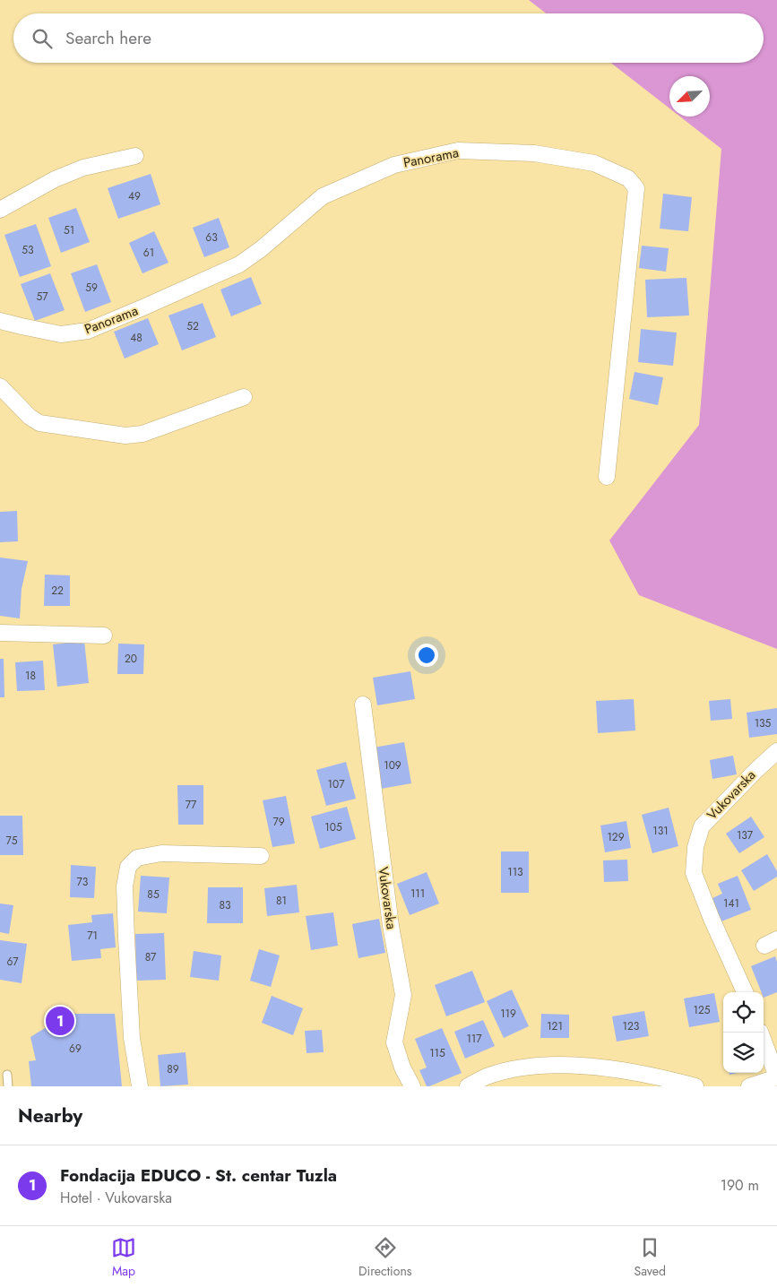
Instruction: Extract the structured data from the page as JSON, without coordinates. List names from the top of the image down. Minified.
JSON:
{"streets":{"street":["Panorama","Vukovarska"]},"house_numbers":["49","51","63","53","61","59","57","52","48","22","20","18","135","109","107","77","79","105","131","137","129","75","113","73","111","85","81","141","83","71","87","67","125","119","121","123","117","69","115","89"],"north":"bottom left","page":{"search":"Search here","pins":"1","heading":"Nearby","list":[{"mark":"1","name":"Fondacija EDUCO - St. centar Tuzla","note":"Hotel · Vukovarska","value":"190 m"}],"nav":["Map","Directions","Saved"]}}
